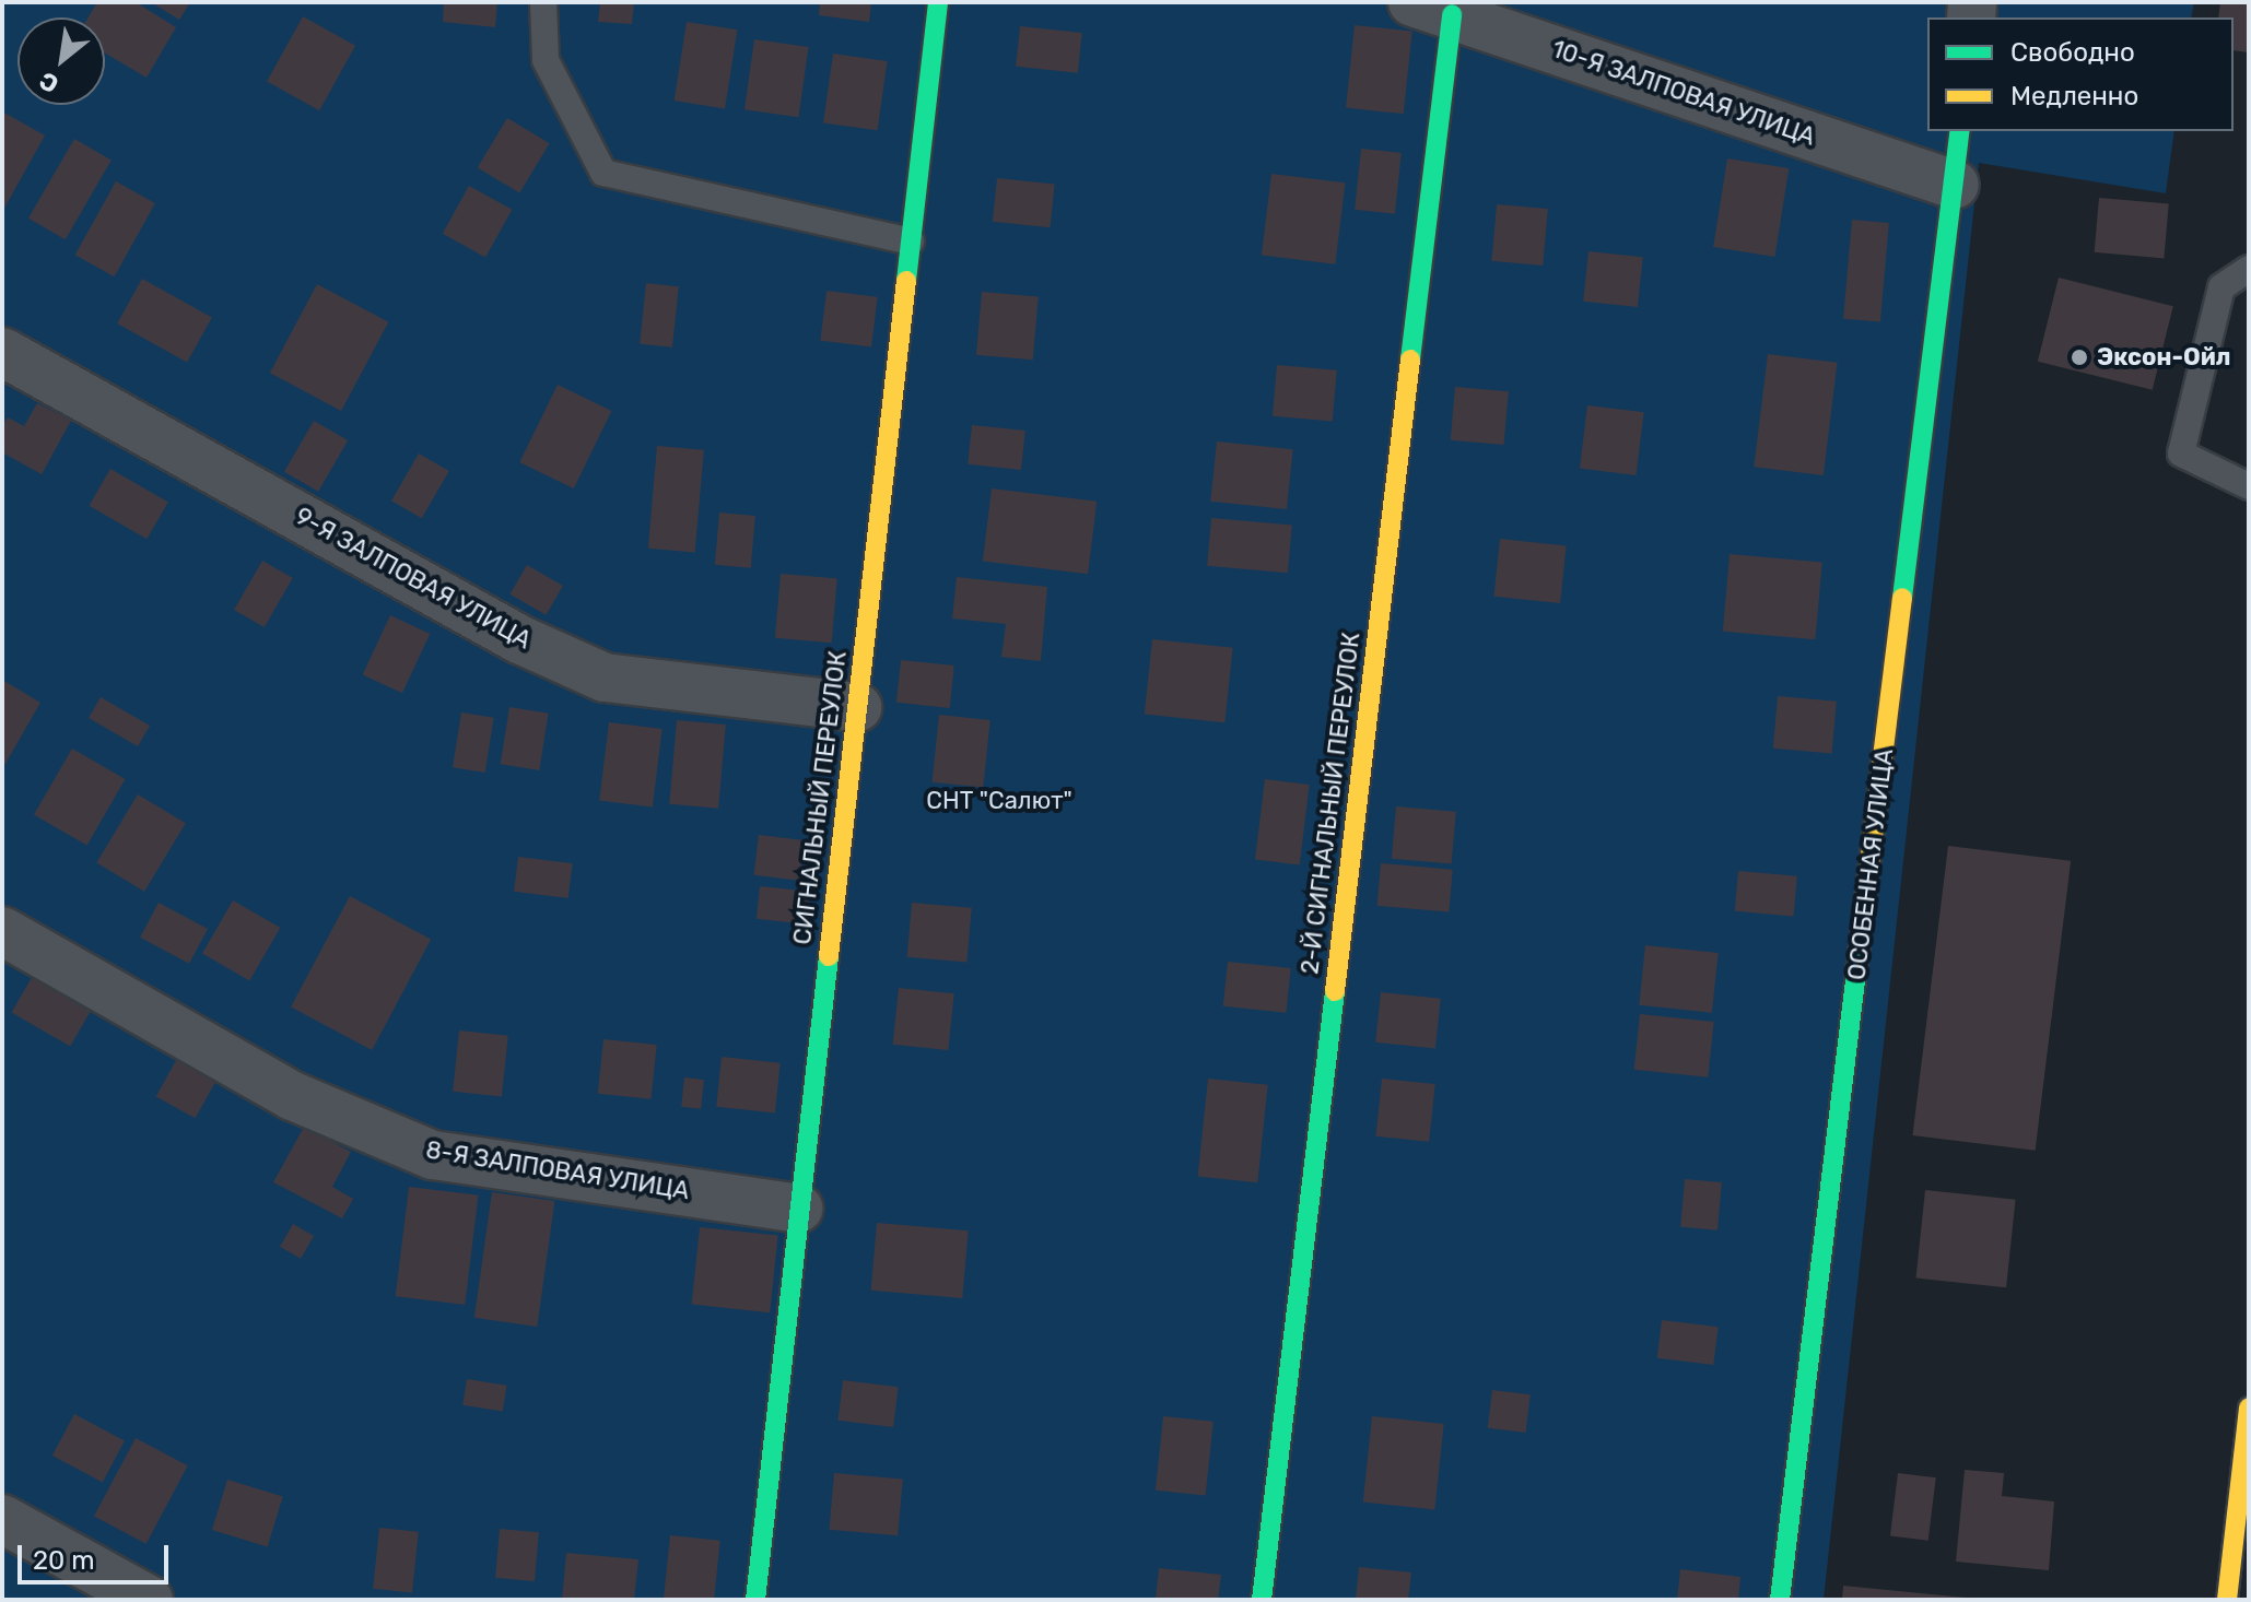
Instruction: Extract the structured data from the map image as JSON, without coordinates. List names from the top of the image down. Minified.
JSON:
{"streets":{"street":["10-Я ЗАЛПОВАЯ УЛИЦА","9-Я ЗАЛПОВАЯ УЛИЦА","СИГНАЛЬНЫЙ ПЕРЕУЛОК","2-Й СИГНАЛЬНЫЙ ПЕРЕУЛОК","ОСОБЕННАЯ УЛИЦА","8-Я ЗАЛПОВАЯ УЛИЦА"]},"crossings":[["10-Я ЗАЛПОВАЯ УЛИЦА","2-Й СИГНАЛЬНЫЙ ПЕРЕУЛОК"],["10-Я ЗАЛПОВАЯ УЛИЦА","ОСОБЕННАЯ УЛИЦА"],["9-Я ЗАЛПОВАЯ УЛИЦА","СИГНАЛЬНЫЙ ПЕРЕУЛОК"],["СИГНАЛЬНЫЙ ПЕРЕУЛОК","8-Я ЗАЛПОВАЯ УЛИЦА"]],"parks":["СНТ \"Салют\""],"places":["Эксон-Ойл"],"legend":["Свободно","Медленно"],"scale_bar":"20 m","north":"bottom left"}
